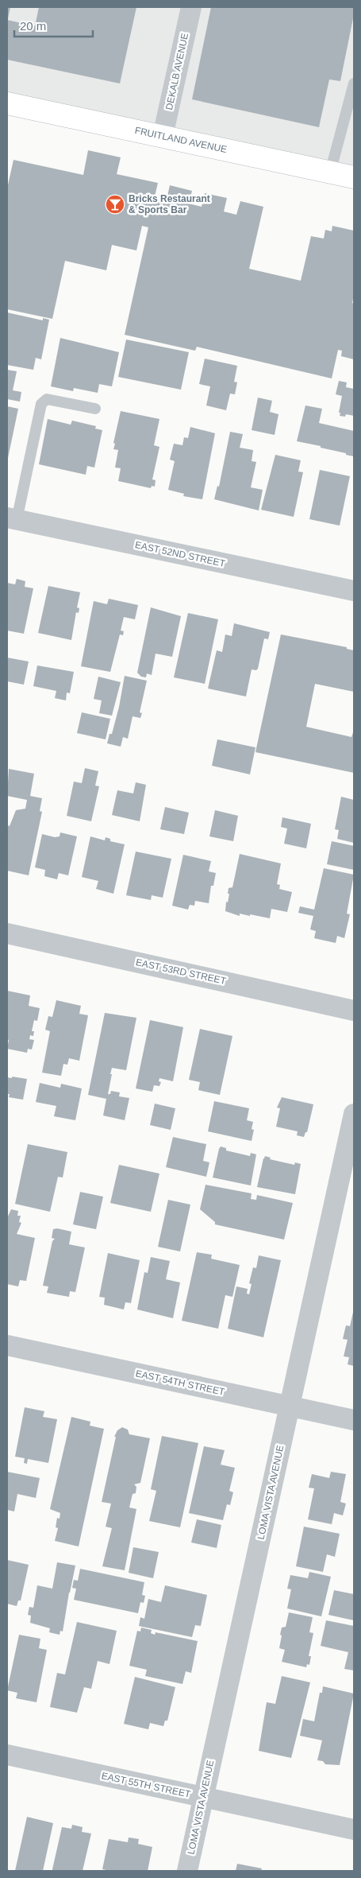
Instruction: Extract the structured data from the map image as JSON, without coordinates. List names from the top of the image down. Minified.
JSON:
{"streets":{"street":["DEKALB AVENUE","FRUITLAND AVENUE","EAST 52ND STREET","EAST 53RD STREET","EAST 54TH STREET","LOMA VISTA AVENUE","EAST 55TH STREET"]},"crossings":[["DEKALB AVENUE","FRUITLAND AVENUE"],["EAST 54TH STREET","LOMA VISTA AVENUE"],["LOMA VISTA AVENUE","EAST 55TH STREET"]],"places":{"bar":["Bricks Restaurant & Sports Bar"]},"scale_bar":"20 m"}
